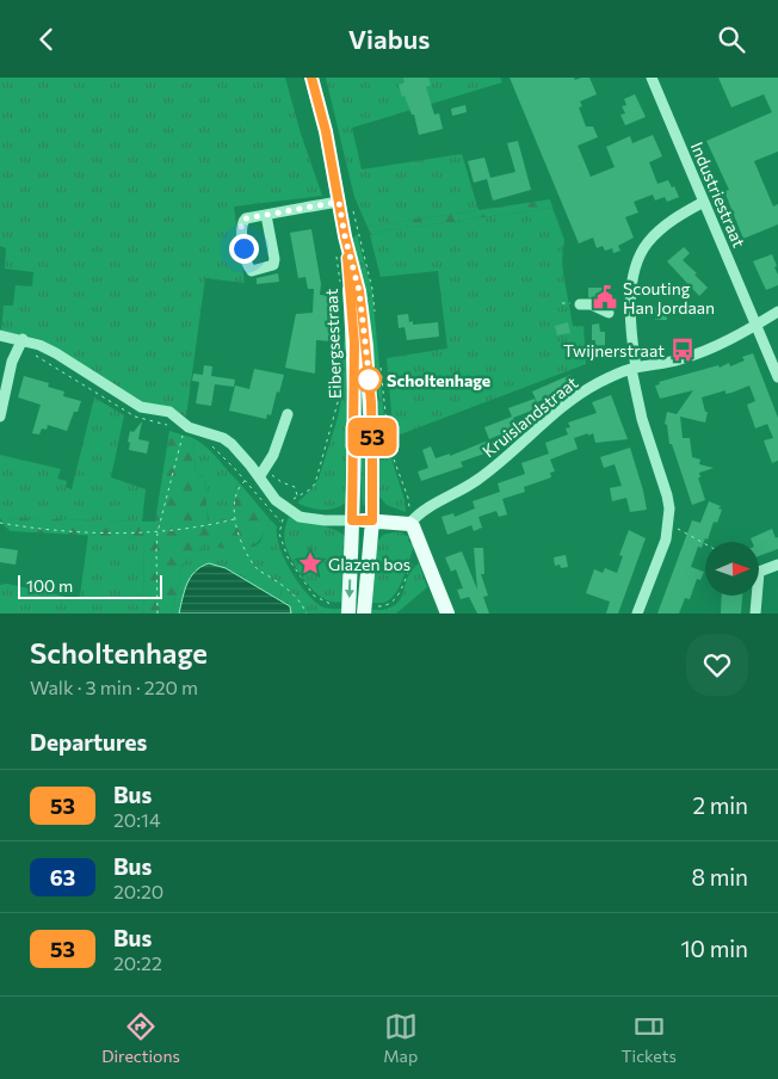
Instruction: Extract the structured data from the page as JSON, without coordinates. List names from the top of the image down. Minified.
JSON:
{"streets":{"main road":["Eibergsestraat"],"street":["Industriestraat","Kruislandstraat"]},"crossings":[["Industriestraat","Kruislandstraat"]],"places":{"public building":["Scouting Han Jordaan"],"bus stop":["Twijnerstraat"],"other":["Scholtenhage"],"place":["Glazen bos"]},"lines":["bus line 53"],"scale_bar":"100 m","north":"right","page":{"header":"Viabus","on_map":"53","scale":"100 m","heading":[["Scholtenhage","Walk · 3 min · 220 m"],"Departures"],"list":[{"mark":"53","name":"Bus","note":"20:14","value":"2 min"},{"mark":"63","name":"Bus","note":"20:20","value":"8 min"},{"mark":"53","name":"Bus","note":"20:22","value":"10 min"}],"tabs":["Directions","Map","Tickets"]}}
